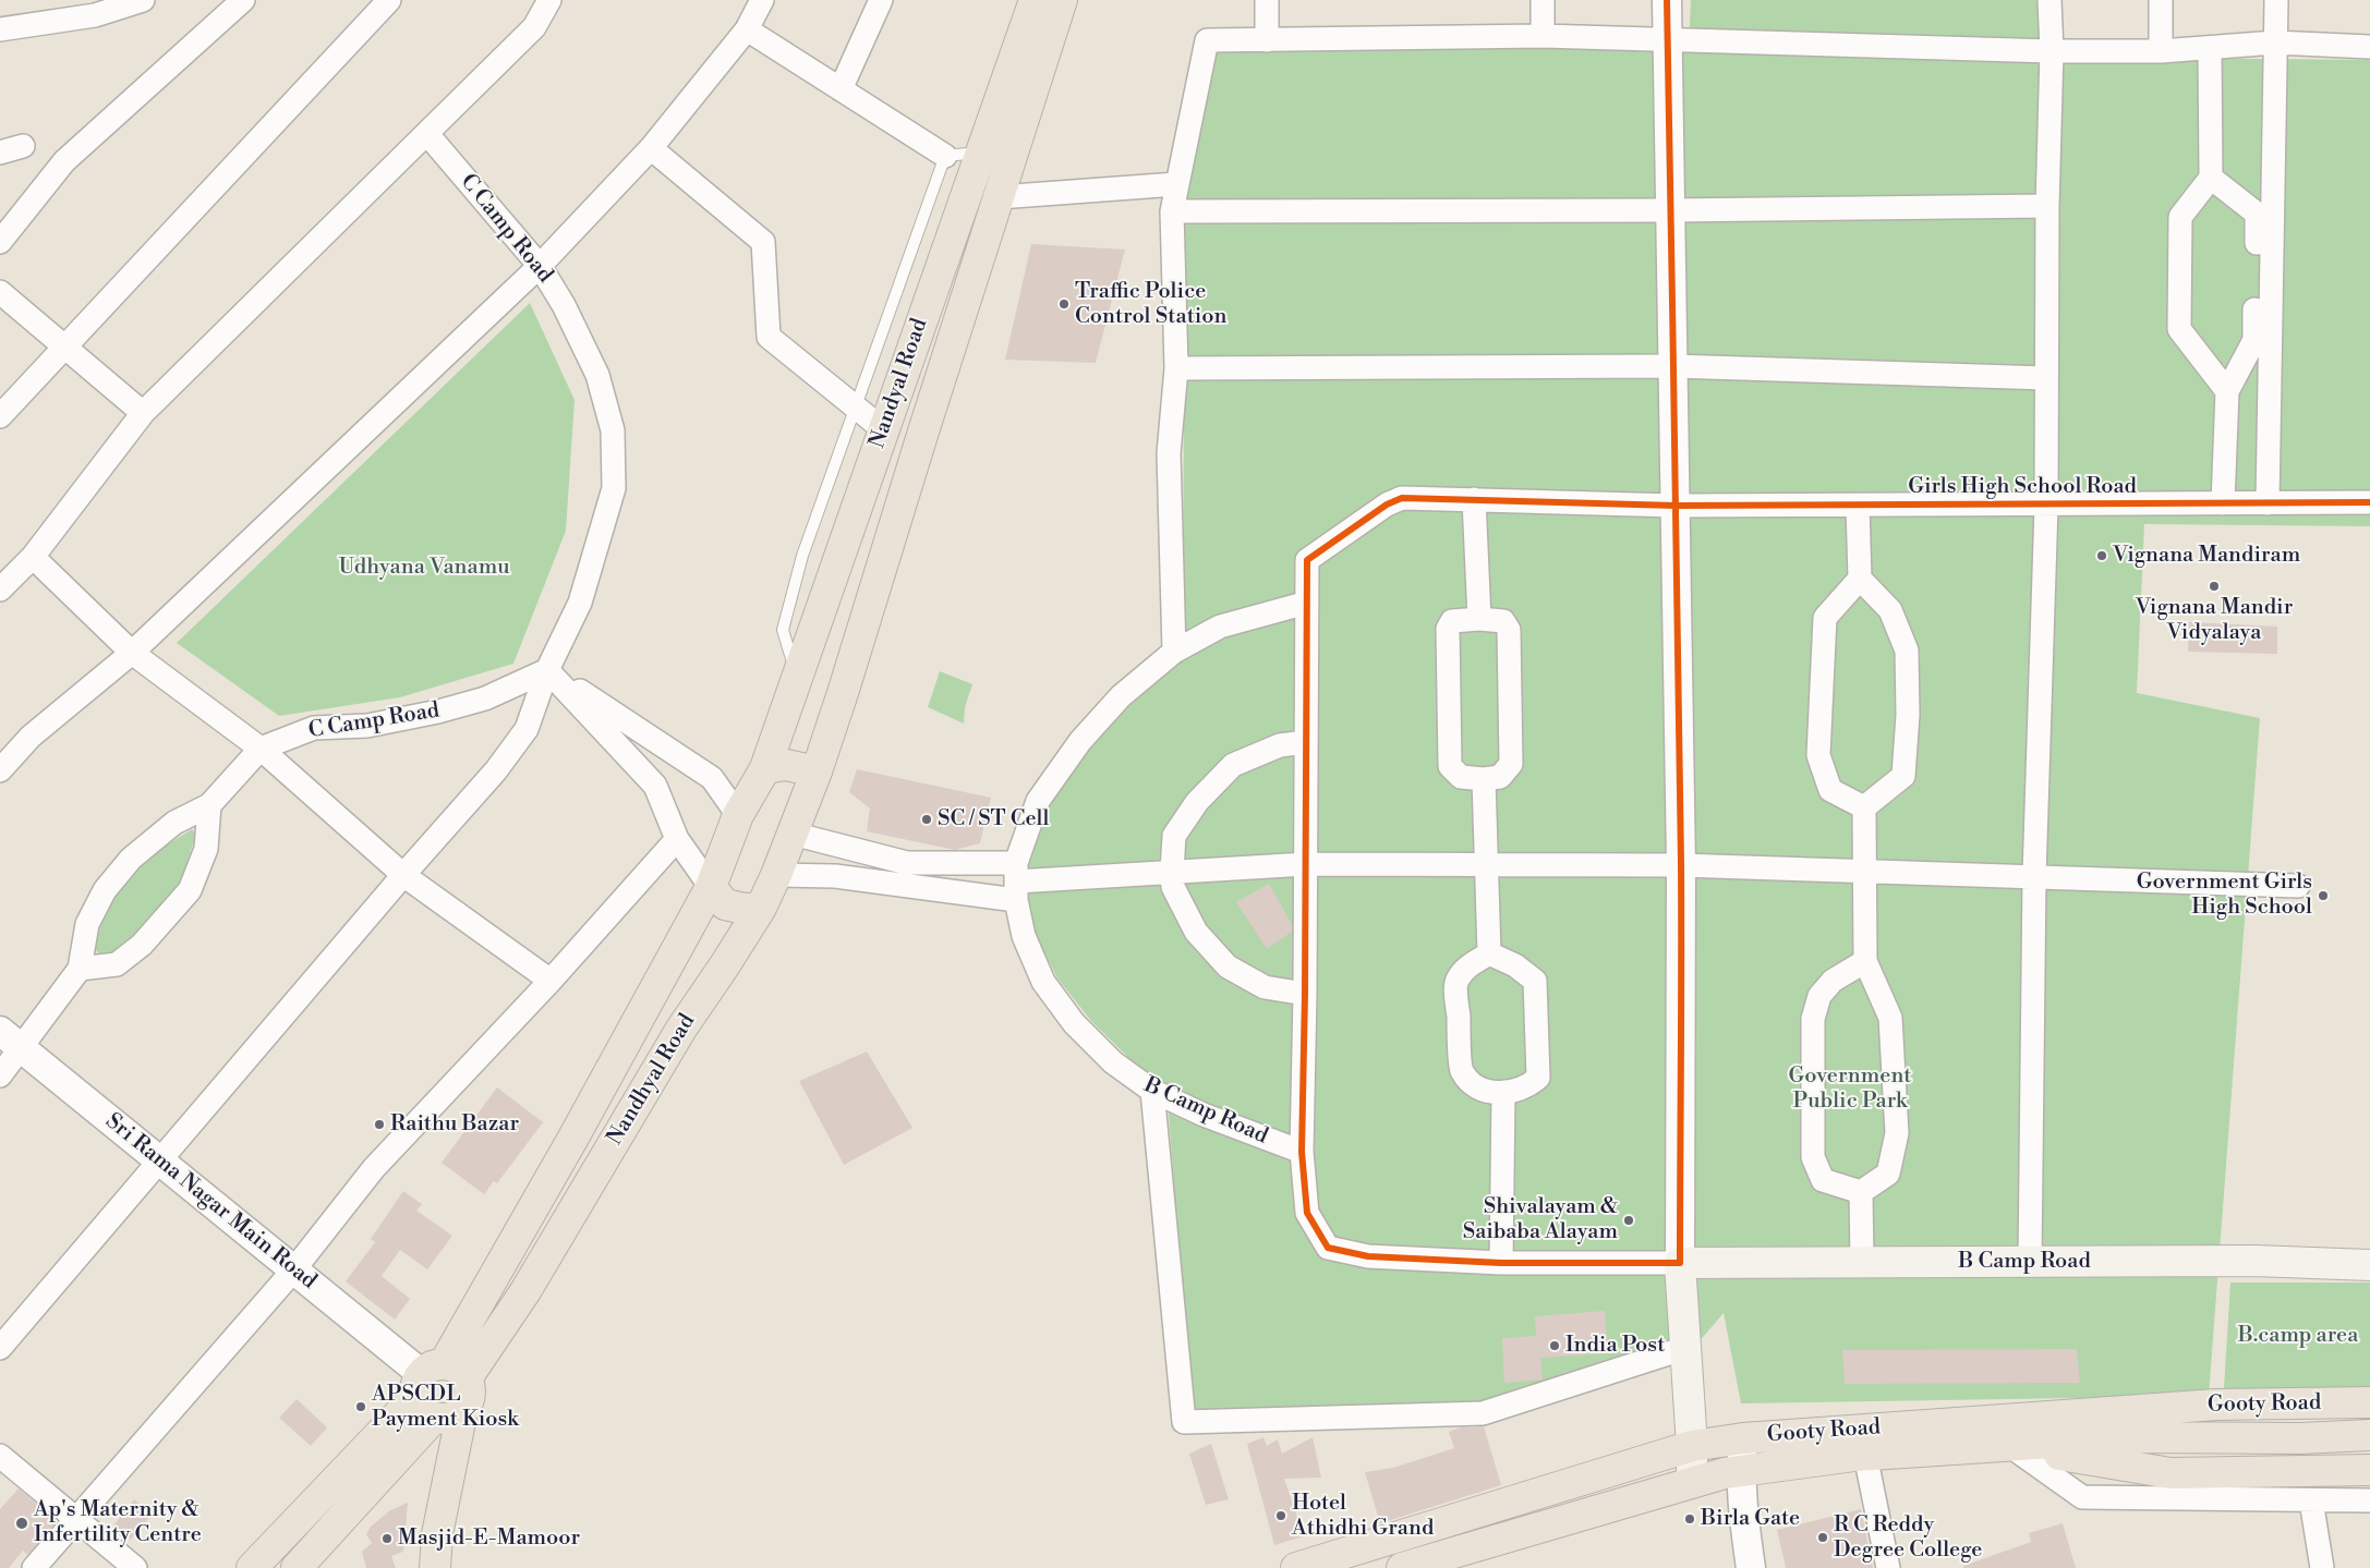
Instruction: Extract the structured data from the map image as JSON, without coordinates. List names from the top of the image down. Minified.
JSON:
{"streets":{"main road":["Nandyal Road","Nandhyal Road","B Camp Road","Gooty Road"],"street":["C Camp Road","Girls High School Road","Sri Rama Nagar Main Road"]},"crossings":[["Nandyal Road","Nandhyal Road"],["Nandyal Road","Sri Rama Nagar Main Road"],["Nandhyal Road","Sri Rama Nagar Main Road"]],"parks":["Udhyana Vanamu","Government Public Park","B.camp area"],"places":["Traffic Police Control Station","Vignana Mandiram","Vignana Mandir Vidyalaya","SC / ST Cell","Government Girls High School","Raithu Bazar","Shivalayam & Saibaba Alayam","India Post","APSCDL Payment Kiosk","Hotel Athidhi Grand","Birla Gate","Ap's Maternity & Infertility Centre","R C Reddy Degree College","Masjid-E-Mamoor"]}
